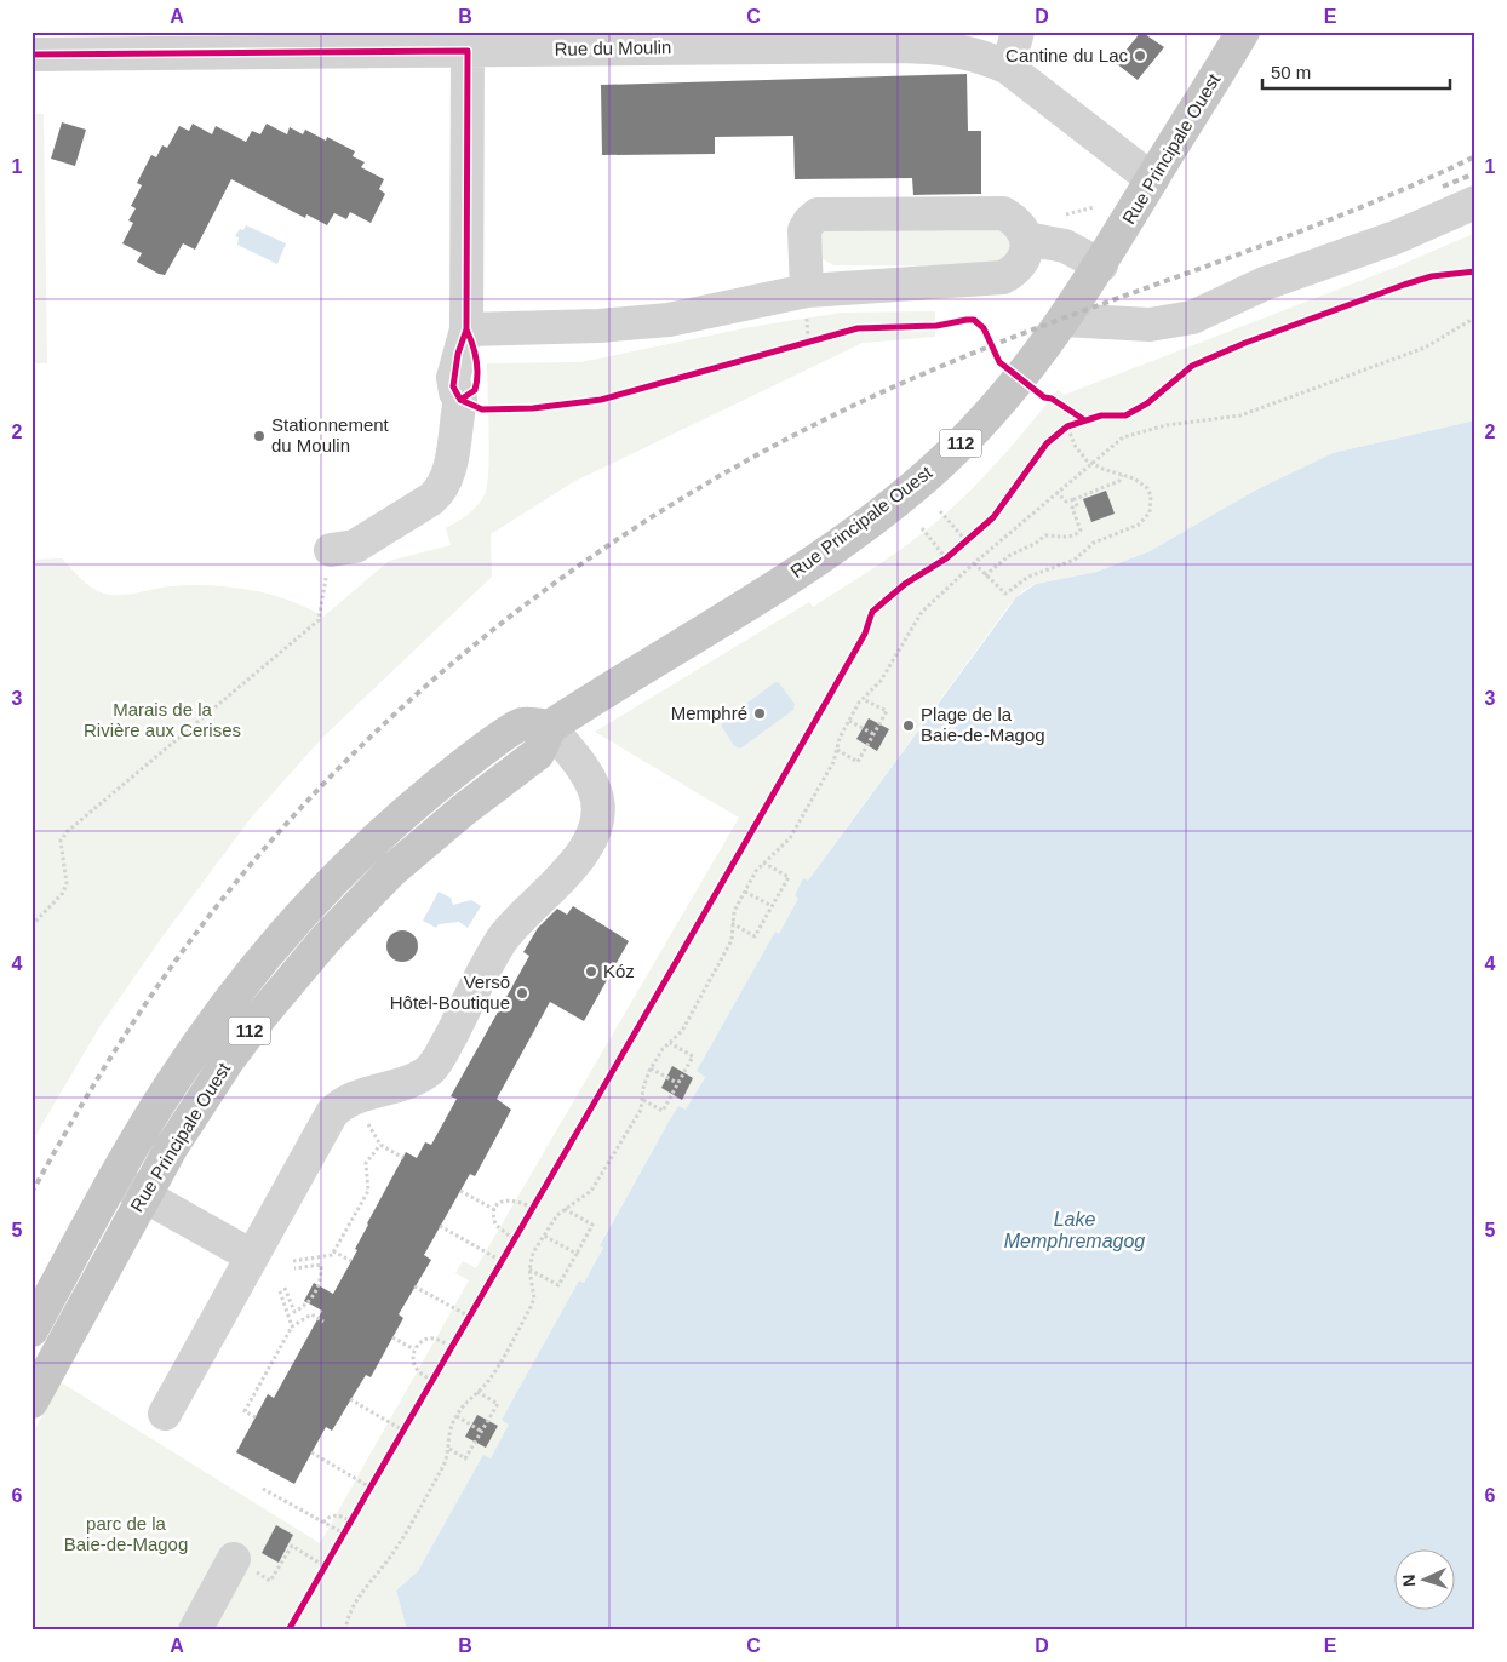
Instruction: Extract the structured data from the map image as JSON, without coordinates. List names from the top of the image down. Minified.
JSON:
{"streets":{"main road":["Rue Principale Ouest","112"],"street":["Rue du Moulin"]},"crossings":[["Rue du Moulin","Rue Principale Ouest"]],"water":["Lake Memphremagog"],"parks":["Marais de la Rivière aux Cerises","parc de la Baie-de-Magog"],"places":["Cantine du Lac","Stationnement du Moulin","Memphré","Plage de la Baie-de-Magog","Kóz","Versō Hôtel-Boutique"],"scale_bar":"50 m","north":"left","grid":{"columns":["A","B","C","D","E"],"rows":["1","2","3","4","5","6"]}}
